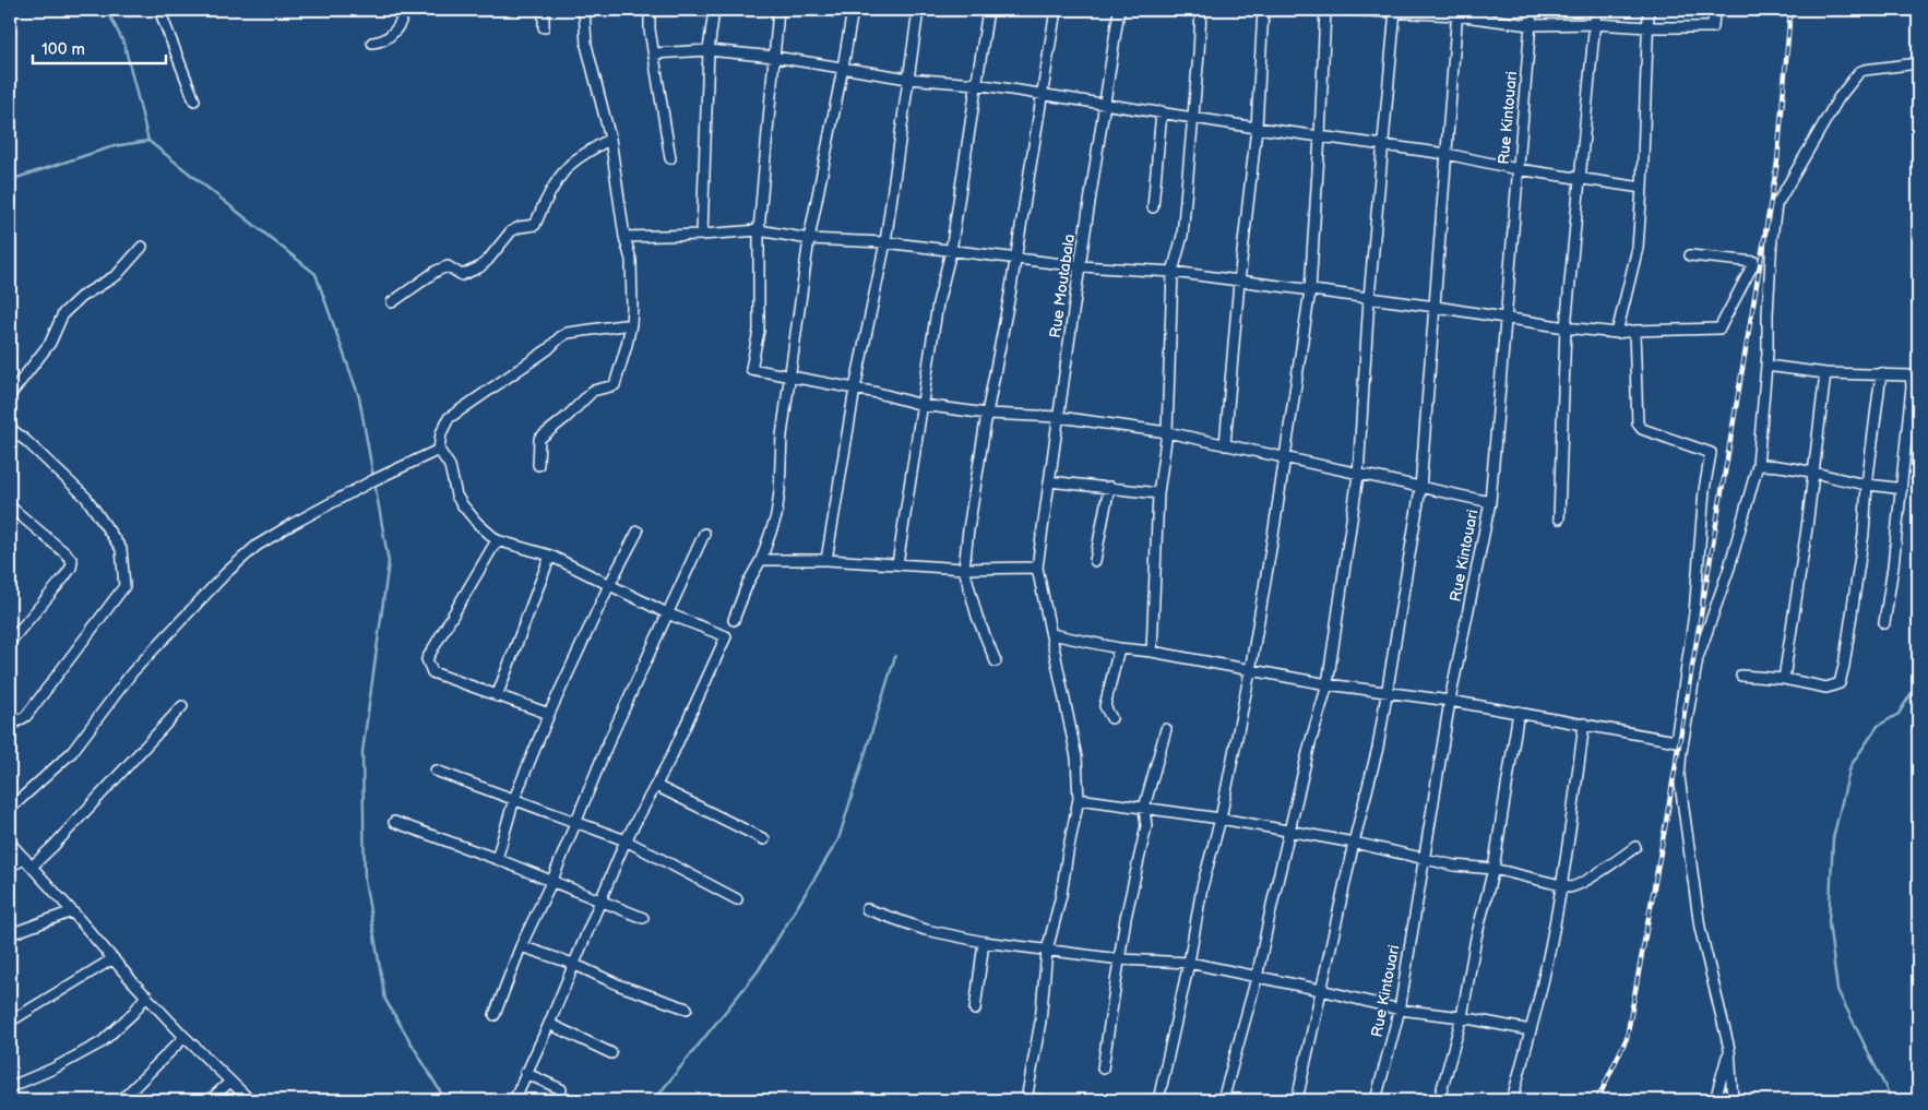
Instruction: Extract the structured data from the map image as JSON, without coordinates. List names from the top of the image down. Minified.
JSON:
{"streets":{"street":["Rue Kintouari","Rue Moutabala"]},"scale_bar":"100 m"}
